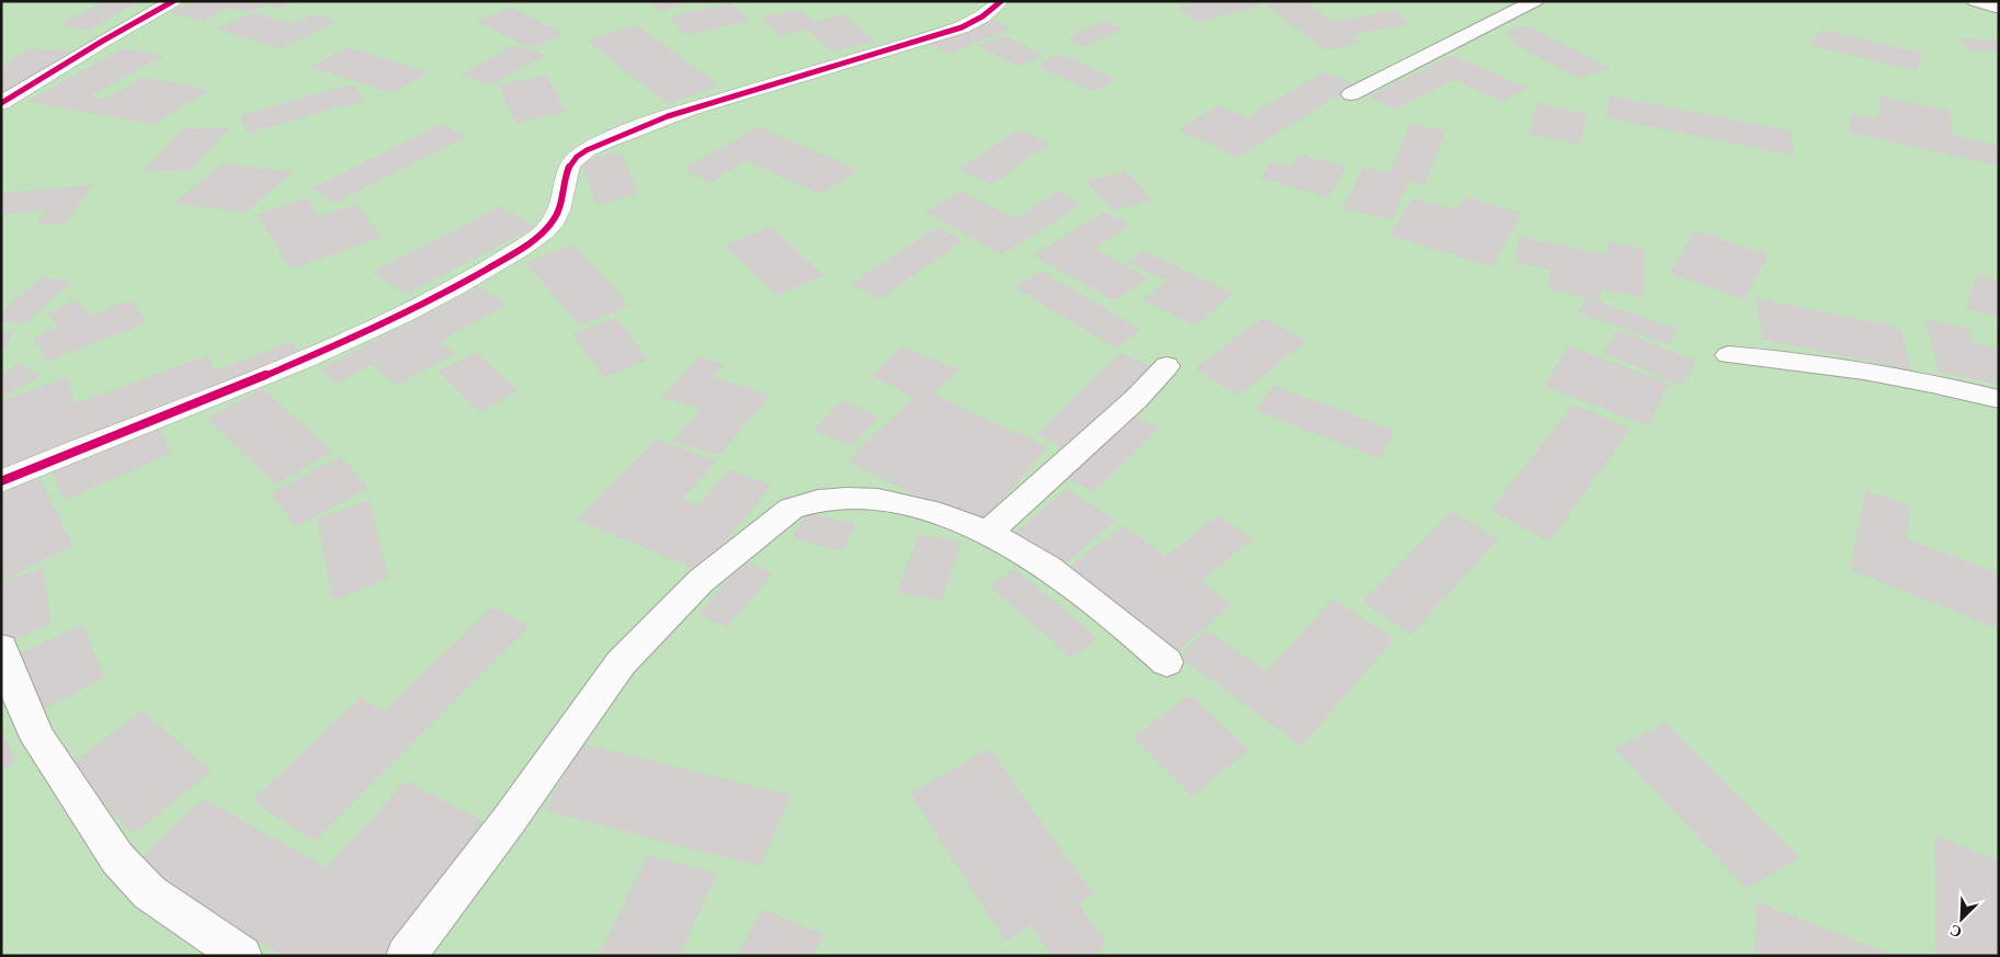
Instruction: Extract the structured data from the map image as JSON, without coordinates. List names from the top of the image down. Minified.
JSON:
{"north":"bottom left"}
